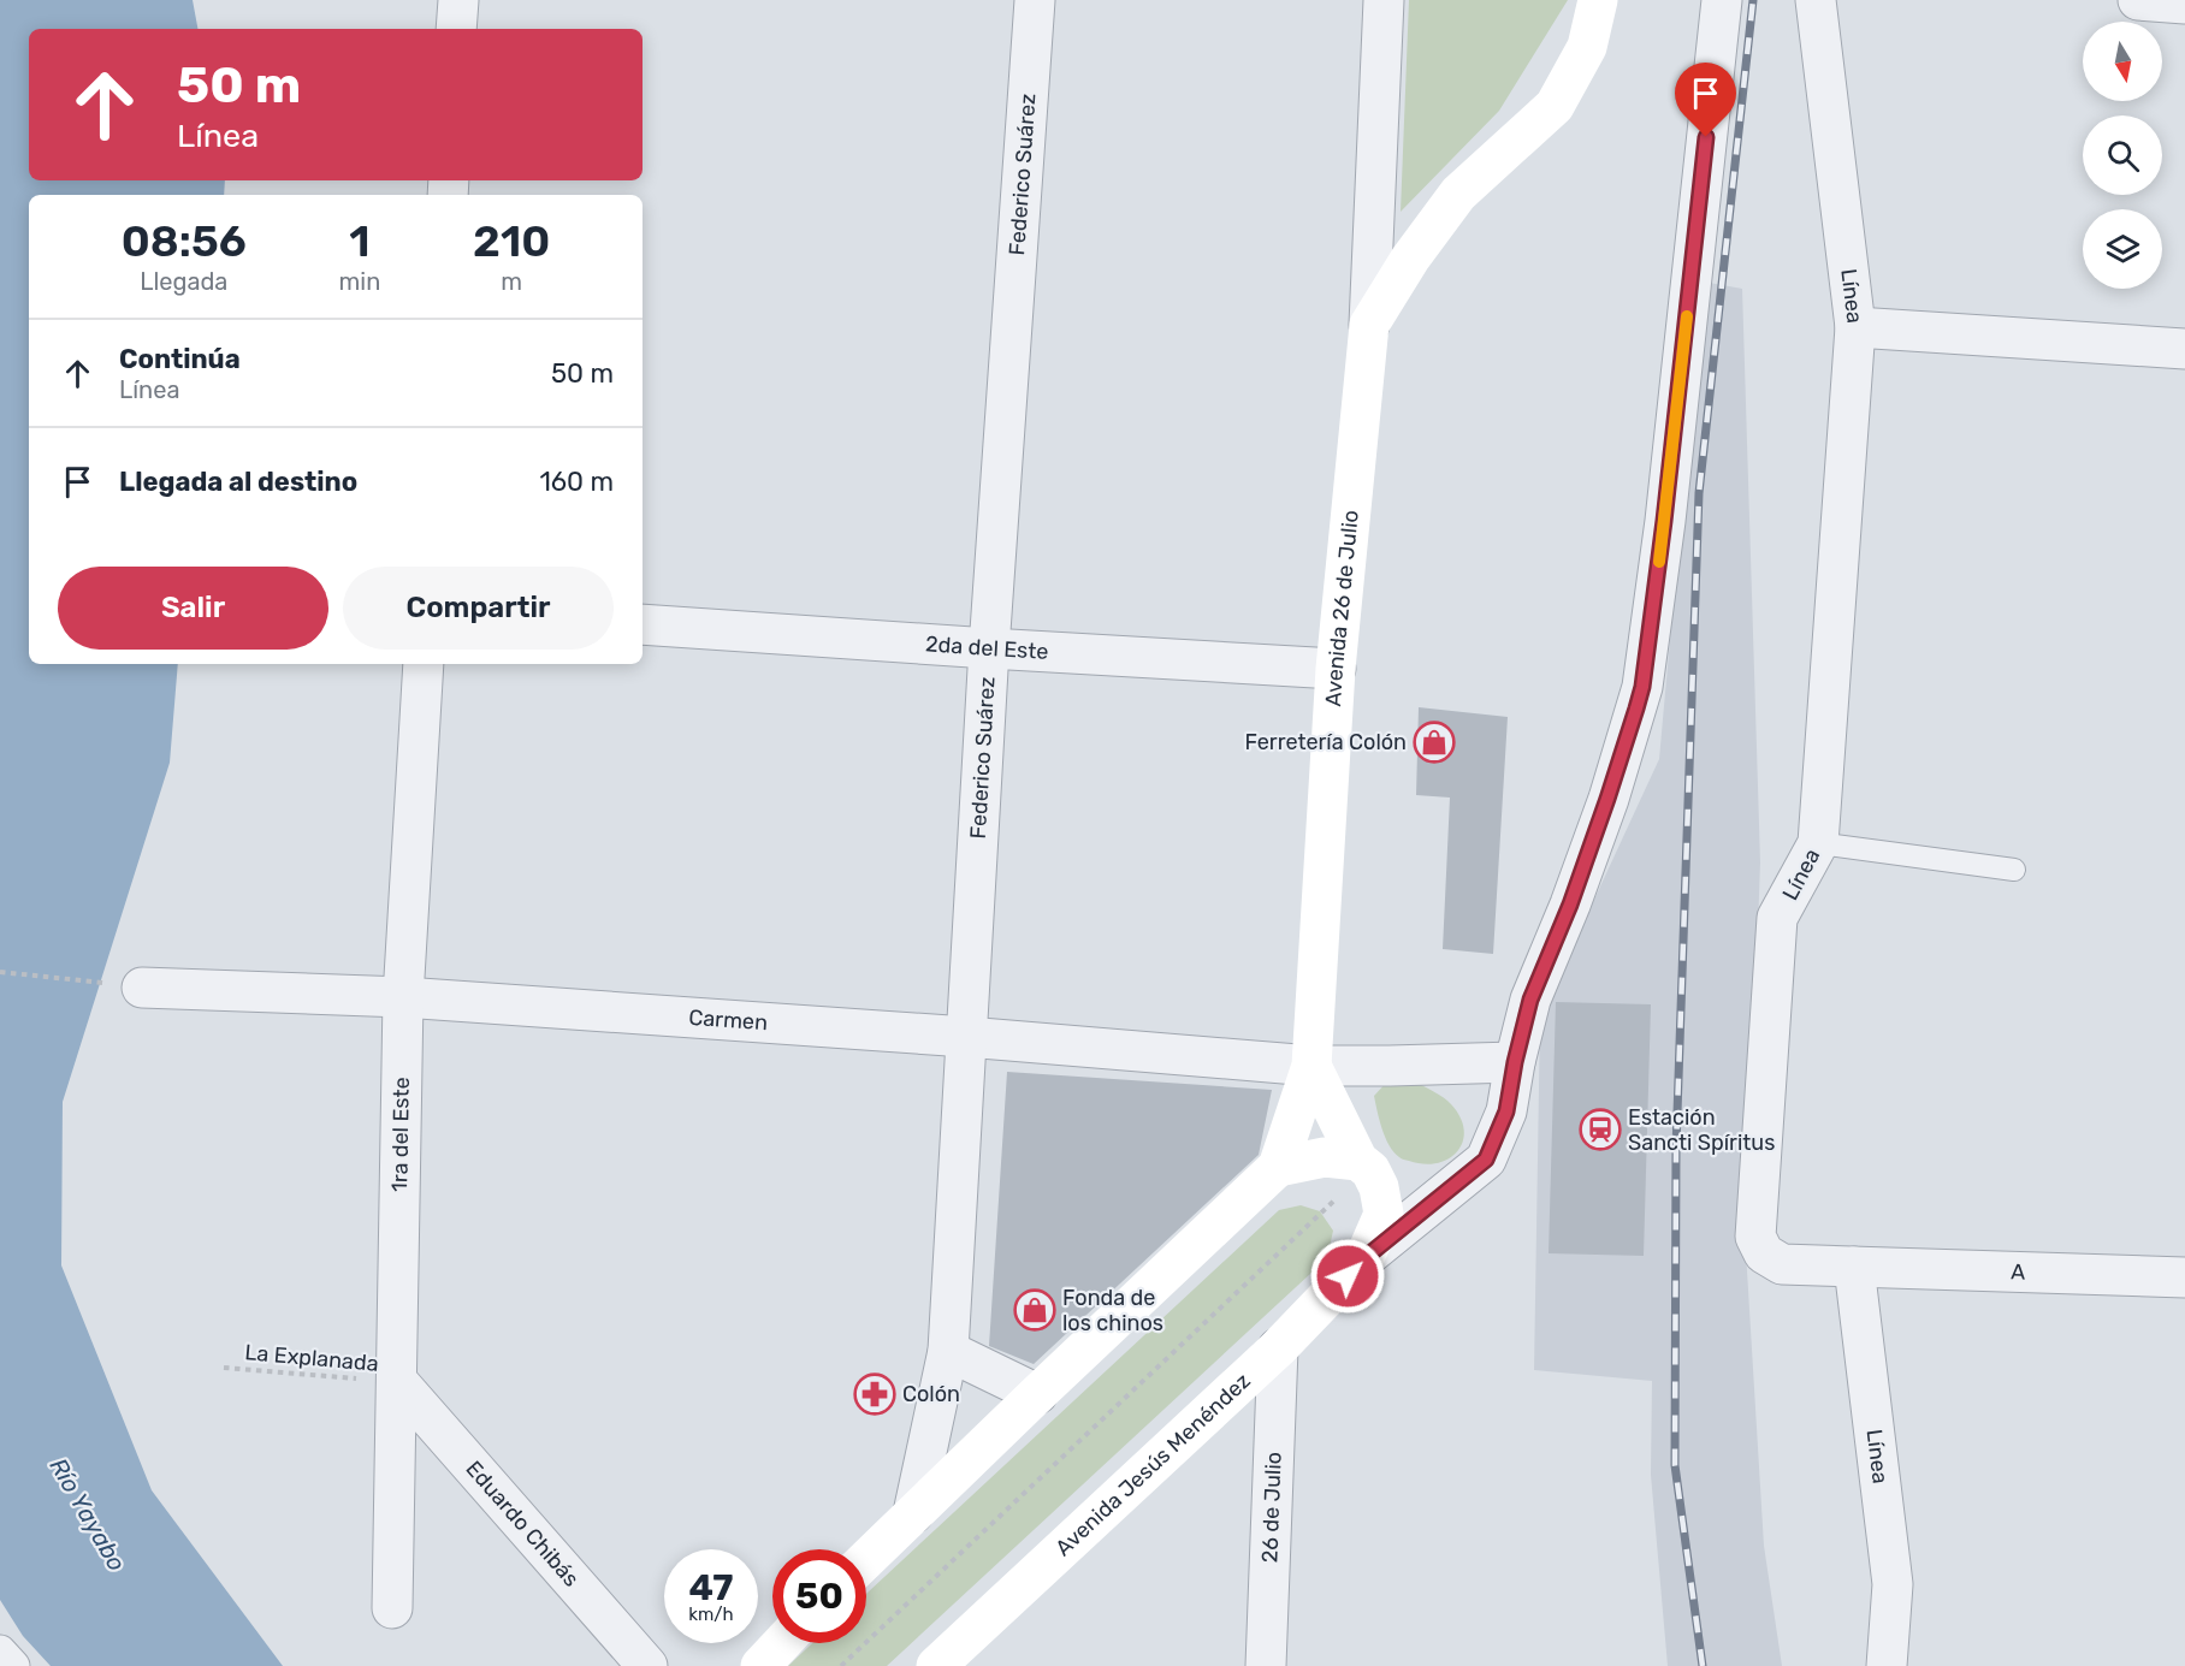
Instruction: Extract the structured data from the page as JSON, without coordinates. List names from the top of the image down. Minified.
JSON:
{"streets":{"main road":["Avenida 26 de Julio","Avenida Jesús Menéndez"],"street":["Federico Suárez","Línea","2da del Este","Carmen","1ra del Este","A","26 de Julio","Eduardo Chibás"],"path":["La Explanada"]},"crossings":[["Federico Suárez","2da del Este"],["Federico Suárez","Carmen"],["Línea","A"],["Avenida 26 de Julio","2da del Este"],["Avenida 26 de Julio","Carmen"],["Avenida 26 de Julio","Avenida Jesús Menéndez"],["Carmen","1ra del Este"],["1ra del Este","La Explanada"],["1ra del Este","Eduardo Chibás"],["La Explanada","Eduardo Chibás"],["Avenida Jesús Menéndez","26 de Julio"]],"water":["Río Yayabo"],"places":{"shop":["Ferretería Colón","Fonda de los chinos"],"station":["Estación Sancti Spíritus"],"pharmacy":["Colón"]},"north":"bottom","page":{"turn":["50 m","Línea"],"eta":["08:56","Llegada","1","min","210","m"],"list":[{"name":"Continúa","note":"Línea","value":"50 m"},{"name":"Llegada al destino","value":"160 m"}],"buttons":["Salir","Compartir"],"speed":"47 km/h","limit":"50"}}
